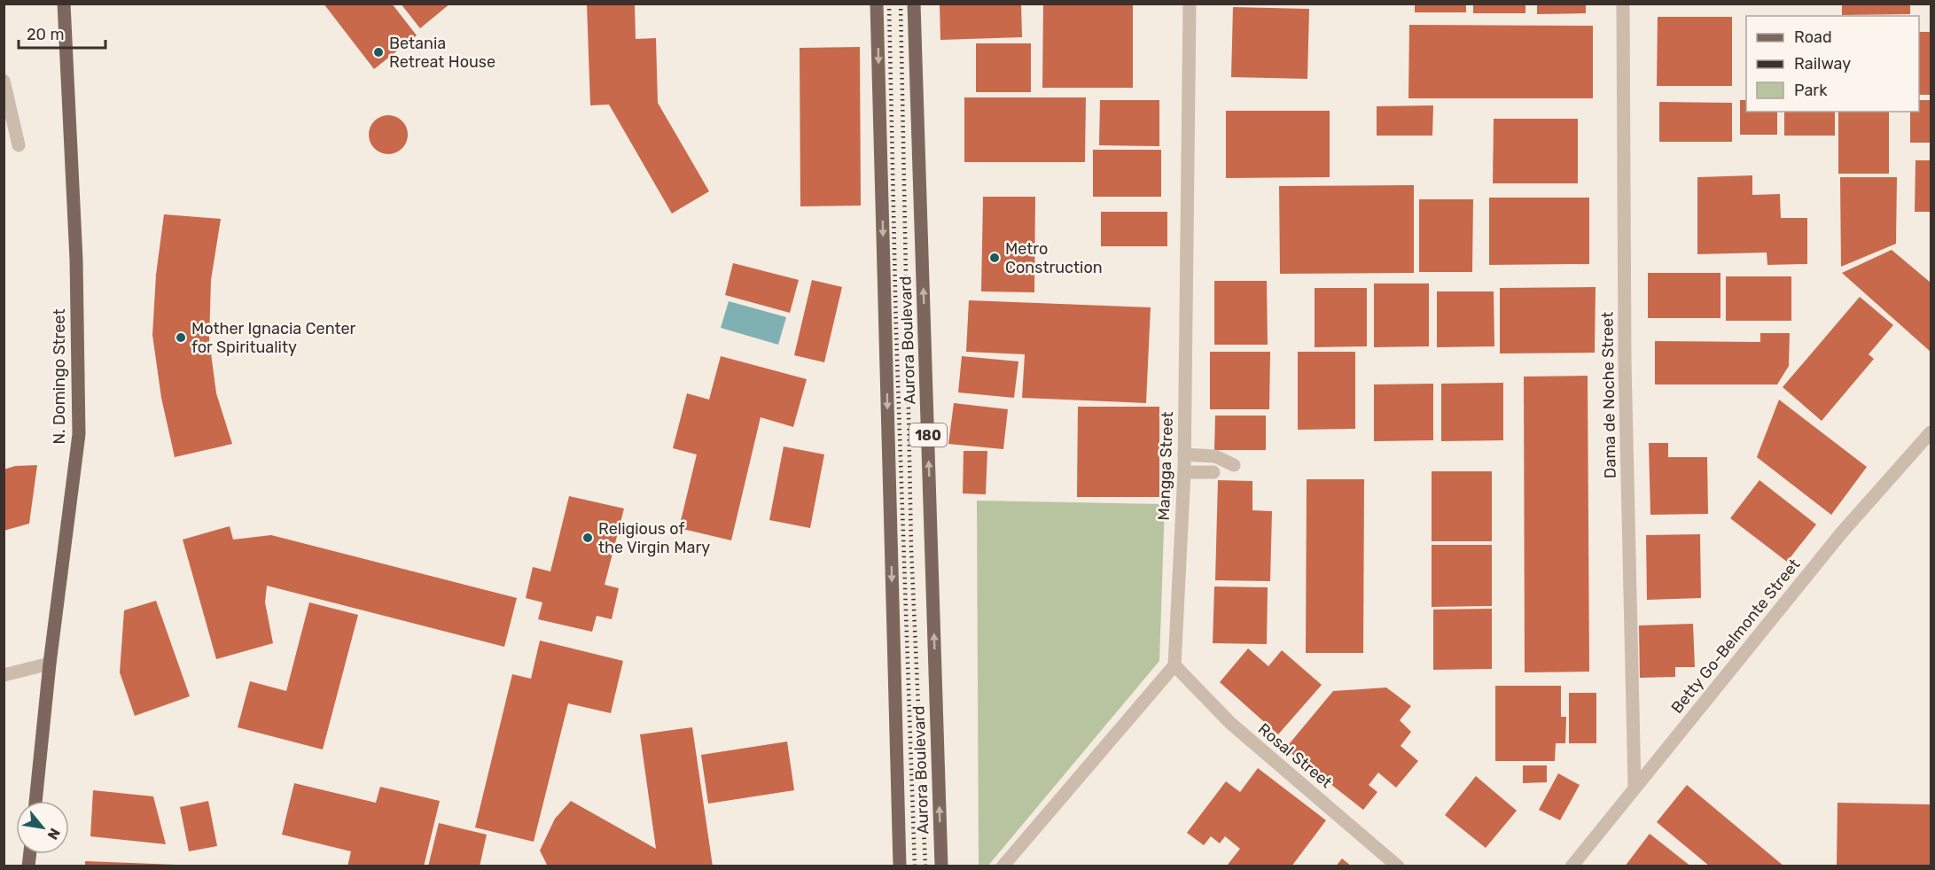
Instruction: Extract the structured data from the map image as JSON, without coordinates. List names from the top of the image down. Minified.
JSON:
{"streets":{"main road":["Aurora Boulevard","N. Domingo Street","180"],"street":["Dama de Noche Street","Mangga Street","Betty Go-Belmonte Street","Rosal Street"]},"crossings":[["Dama de Noche Street","Betty Go-Belmonte Street"],["Mangga Street","Rosal Street"]],"places":["Betania Retreat House","Metro Construction","Mother Ignacia Center for Spirituality","Religious of the Virgin Mary"],"legend":["Road","Railway","Park"],"scale_bar":"20 m","north":"bottom right"}
